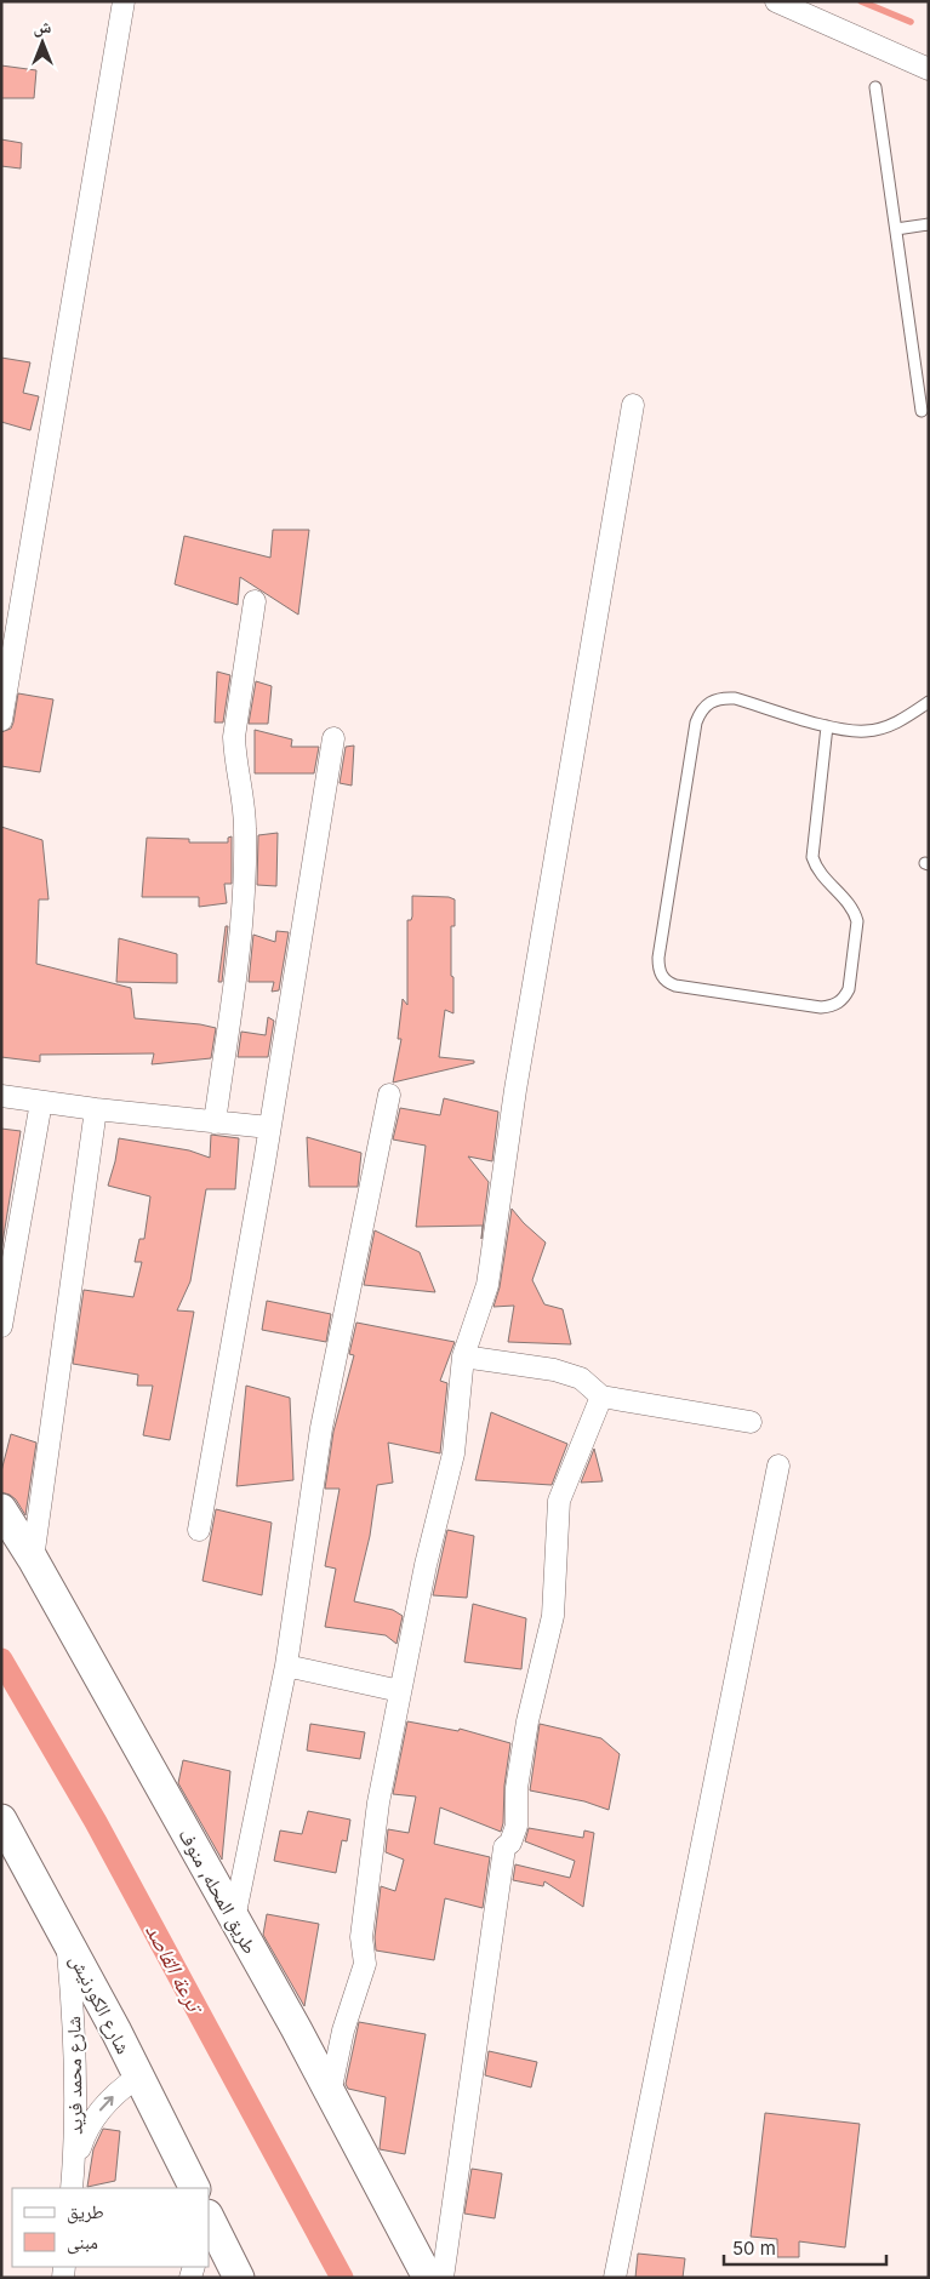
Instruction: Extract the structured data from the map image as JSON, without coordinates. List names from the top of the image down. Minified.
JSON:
{"streets":{"main road":["طريق المحله, منوف","شارع الكورنيش"],"street":["شارع محمد فريد"]},"crossings":[["شارع الكورنيش","شارع محمد فريد"]],"water":["ترعة القاصد"],"legend":["طريق","مبنى"],"scale_bar":"50 m","north":"top"}
